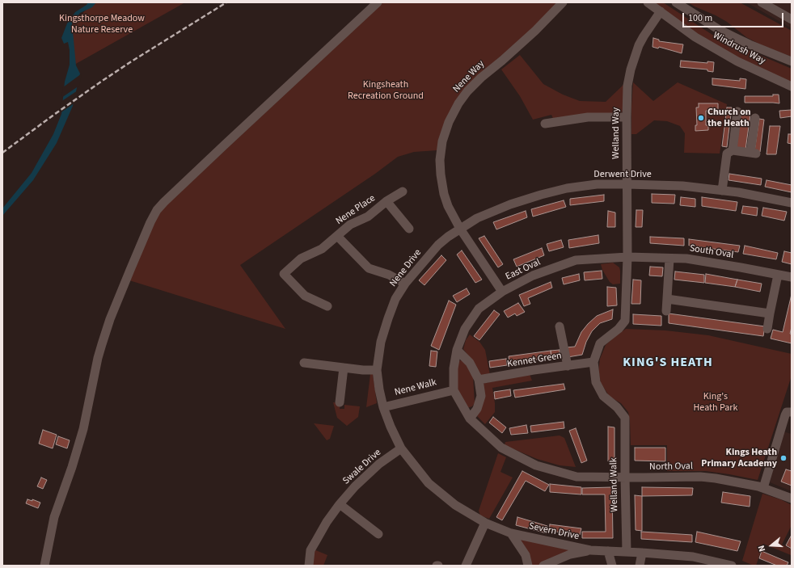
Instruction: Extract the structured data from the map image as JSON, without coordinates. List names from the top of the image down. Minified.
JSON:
{"streets":{"street":["Windrush Way","Nene Way","Welland Way","Derwent Drive","Nene Place","South Oval","Nene Drive","East Oval","Kennet Green","Nene Walk","Swale Drive","North Oval","Welland Walk","Severn Drive"]},"crossings":[["Windrush Way","Welland Way"],["Nene Way","Derwent Drive"],["Nene Way","Nene Drive"],["Nene Way","East Oval"],["Welland Way","Derwent Drive"],["Welland Way","South Oval"],["Welland Way","East Oval"],["Welland Way","Kennet Green"],["Welland Way","Welland Walk"],["Derwent Drive","Nene Drive"],["Nene Place","Nene Drive"],["South Oval","East Oval"],["Nene Drive","Nene Walk"],["Nene Drive","Swale Drive"],["Nene Drive","Severn Drive"],["East Oval","Nene Walk"],["East Oval","North Oval"],["East Oval","Welland Walk"],["Kennet Green","Welland Walk"],["Swale Drive","Severn Drive"],["North Oval","Welland Walk"],["Welland Walk","Severn Drive"]],"districts":["KING'S HEATH"],"parks":["Kingsthorpe Meadow Nature Reserve","Kingsheath Recreation Ground","King's Heath Park"],"places":["Church on the Heath","Kings Heath Primary Academy"],"scale_bar":"100 m","north":"left"}
